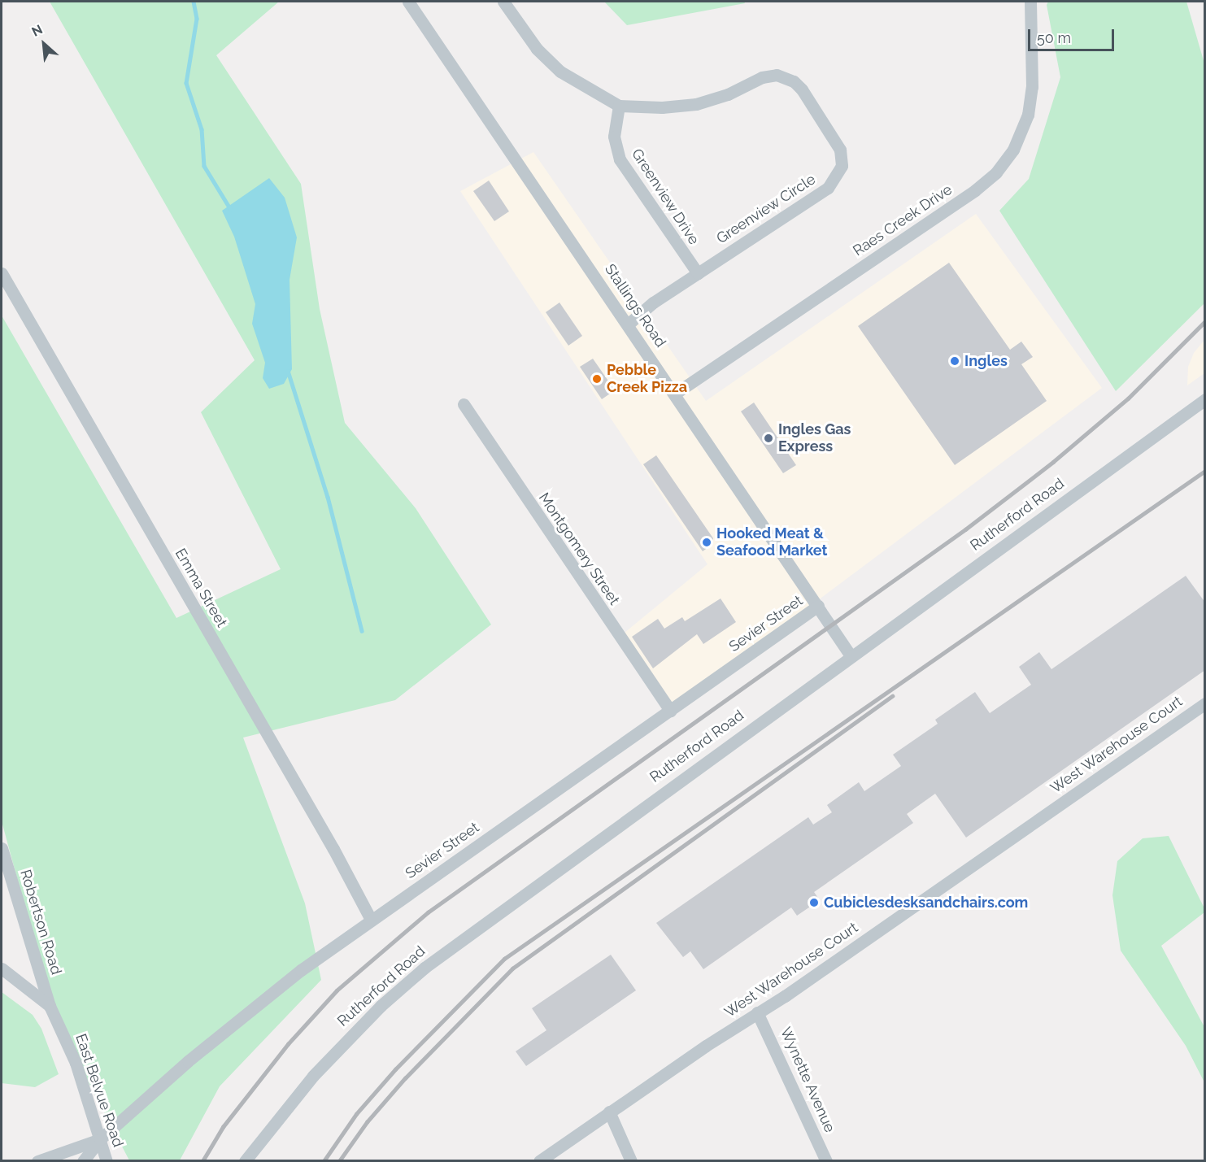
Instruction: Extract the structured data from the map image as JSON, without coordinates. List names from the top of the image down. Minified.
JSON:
{"streets":{"street":["Greenview Drive","Greenview Circle","Raes Creek Drive","Stallings Road","Rutherford Road","Montgomery Street","Emma Street","Sevier Street","West Warehouse Court","Robertson Road","Wynette Avenue","East Belvue Road"]},"crossings":[["Greenview Drive","Greenview Circle"],["Greenview Circle","Stallings Road"],["Raes Creek Drive","Stallings Road"],["Stallings Road","Rutherford Road"],["Stallings Road","Sevier Street"],["Montgomery Street","Sevier Street"],["Emma Street","Sevier Street"],["Sevier Street","East Belvue Road"],["West Warehouse Court","Wynette Avenue"],["Robertson Road","East Belvue Road"]],"places":["Ingles","Pebble Creek Pizza","Ingles Gas Express","Hooked Meat & Seafood Market","Cubiclesdesksandchairs.com"],"scale_bar":"50 m","north":"top left"}
